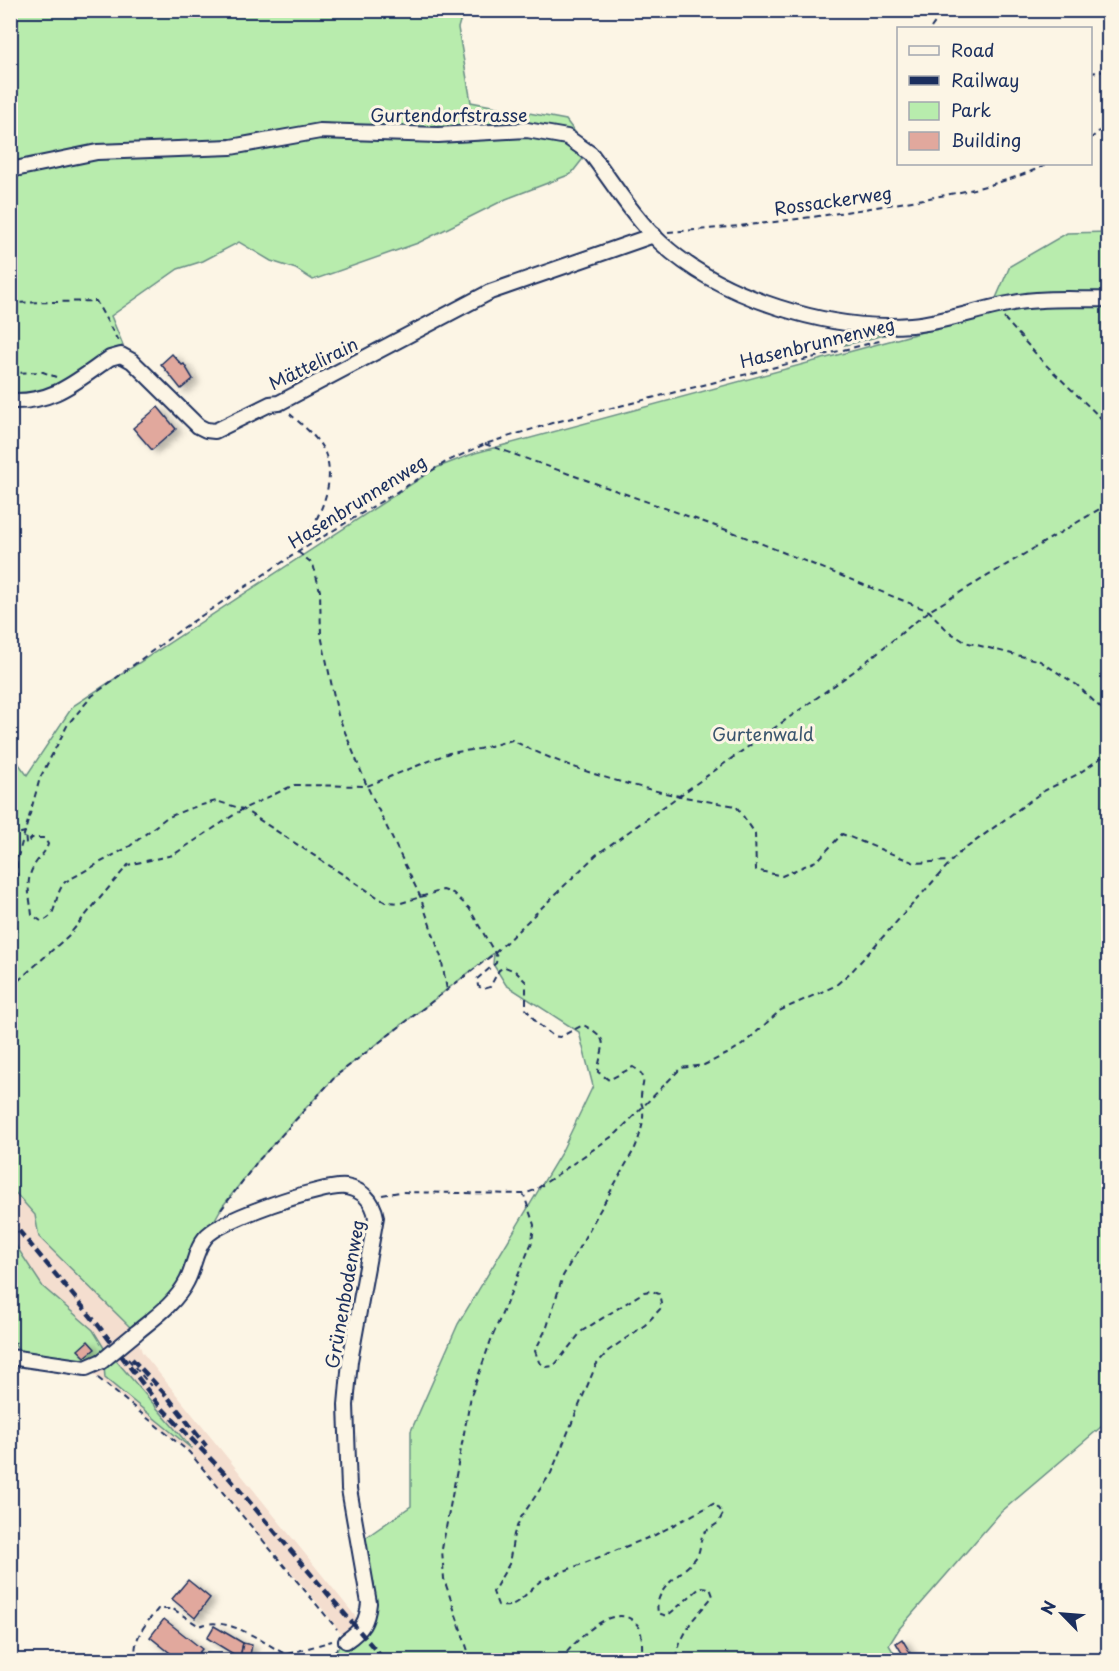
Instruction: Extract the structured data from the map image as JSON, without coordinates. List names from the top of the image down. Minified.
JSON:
{"streets":{"street":["Gurtendorfstrasse","Mättelirain","Grünenbodenweg"],"path":["Rossackerweg","Hasenbrunnenweg"]},"crossings":[["Gurtendorfstrasse","Rossackerweg"],["Gurtendorfstrasse","Mättelirain"],["Rossackerweg","Mättelirain"]],"parks":["Gurtenwald"],"legend":["Road","Railway","Park","Building"],"north":"top left"}
